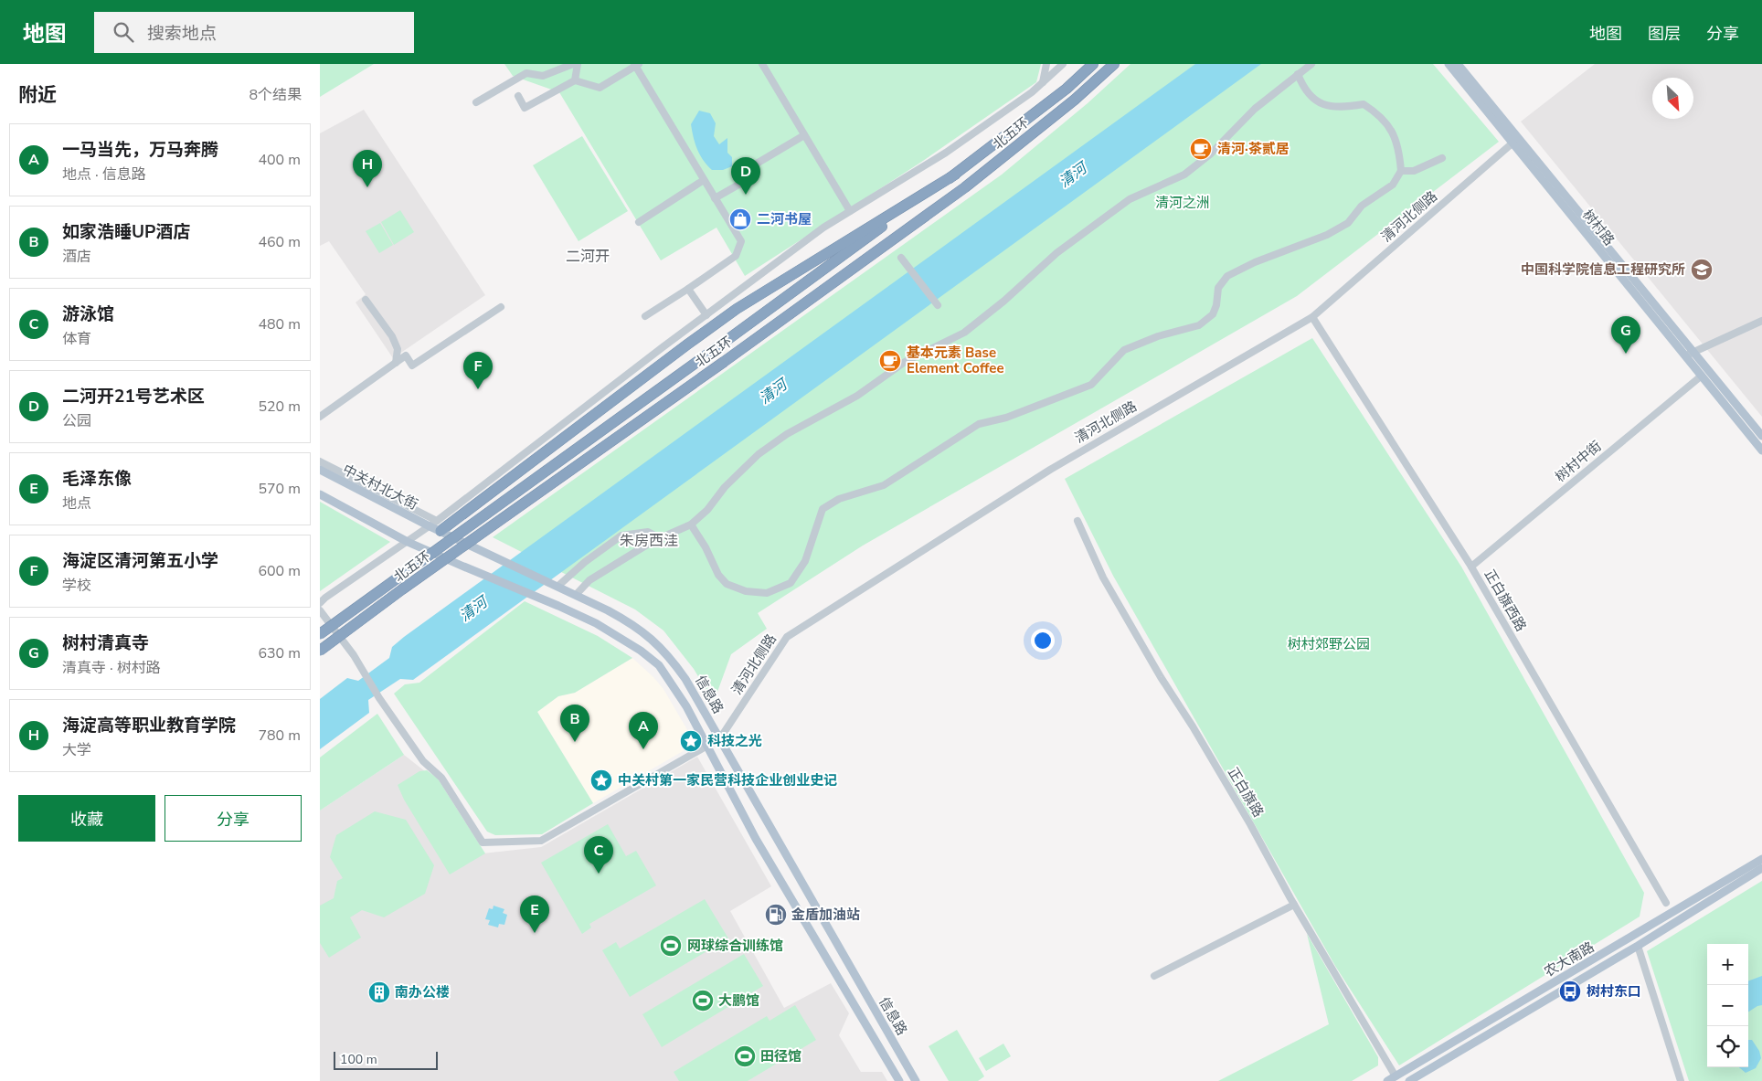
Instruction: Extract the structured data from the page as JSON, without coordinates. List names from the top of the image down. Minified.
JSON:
{"streets":{"highway":["北五环"],"main road":["树村路","中关村北大街","信息路","农大南路"],"street":["清河北侧路","树村中街","正白旗西路","正白旗路"]},"crossings":[["清河北侧路","树村路"],["清河北侧路","正白旗西路"],["清河北侧路","信息路"],["树村路","树村中街"],["树村中街","正白旗西路"],["中关村北大街","信息路"],["正白旗路","农大南路"]],"districts":["二河开","朱房西洼"],"water":["清河"],"parks":["清河之洲","树村郊野公园"],"places":{"cafe":["清河·茶贰居","基本元素 Base Element Coffee"],"shop":["二河书屋"],"school or university":["中国科学院信息工程研究所"],"place":["科技之光","中关村第一家民营科技企业创业史记"],"fuel station":["金盾加油站"],"sports":["网球综合训练馆","大鹏馆","田径馆"],"bus stop":["树村东口"],"building":["南办公楼"]},"scale_bar":"100 m","north":"bottom right","page":{"header":"地图","search":"搜索地点","nav":["地图","图层","分享"],"heading":["附近","8个结果"],"list":[{"mark":"A","name":"一马当先，万马奔腾","note":"地点 · 信息路","value":"400 m"},{"mark":"B","name":"如家浩睡UP酒店","note":"酒店","value":"460 m"},{"mark":"C","name":"游泳馆","note":"体育","value":"480 m"},{"mark":"D","name":"二河开21号艺术区","note":"公园","value":"520 m"},{"mark":"E","name":"毛泽东像","note":"地点","value":"570 m"},{"mark":"F","name":"海淀区清河第五小学","note":"学校","value":"600 m"},{"mark":"G","name":"树村清真寺","note":"清真寺 · 树村路","value":"630 m"},{"mark":"H","name":"海淀高等职业教育学院","note":"大学","value":"780 m"}],"pins":["H","D","G","F","B","A","C","E"],"buttons":["收藏","分享"],"map_buttons":["+","−"],"scale":"100 m"}}
